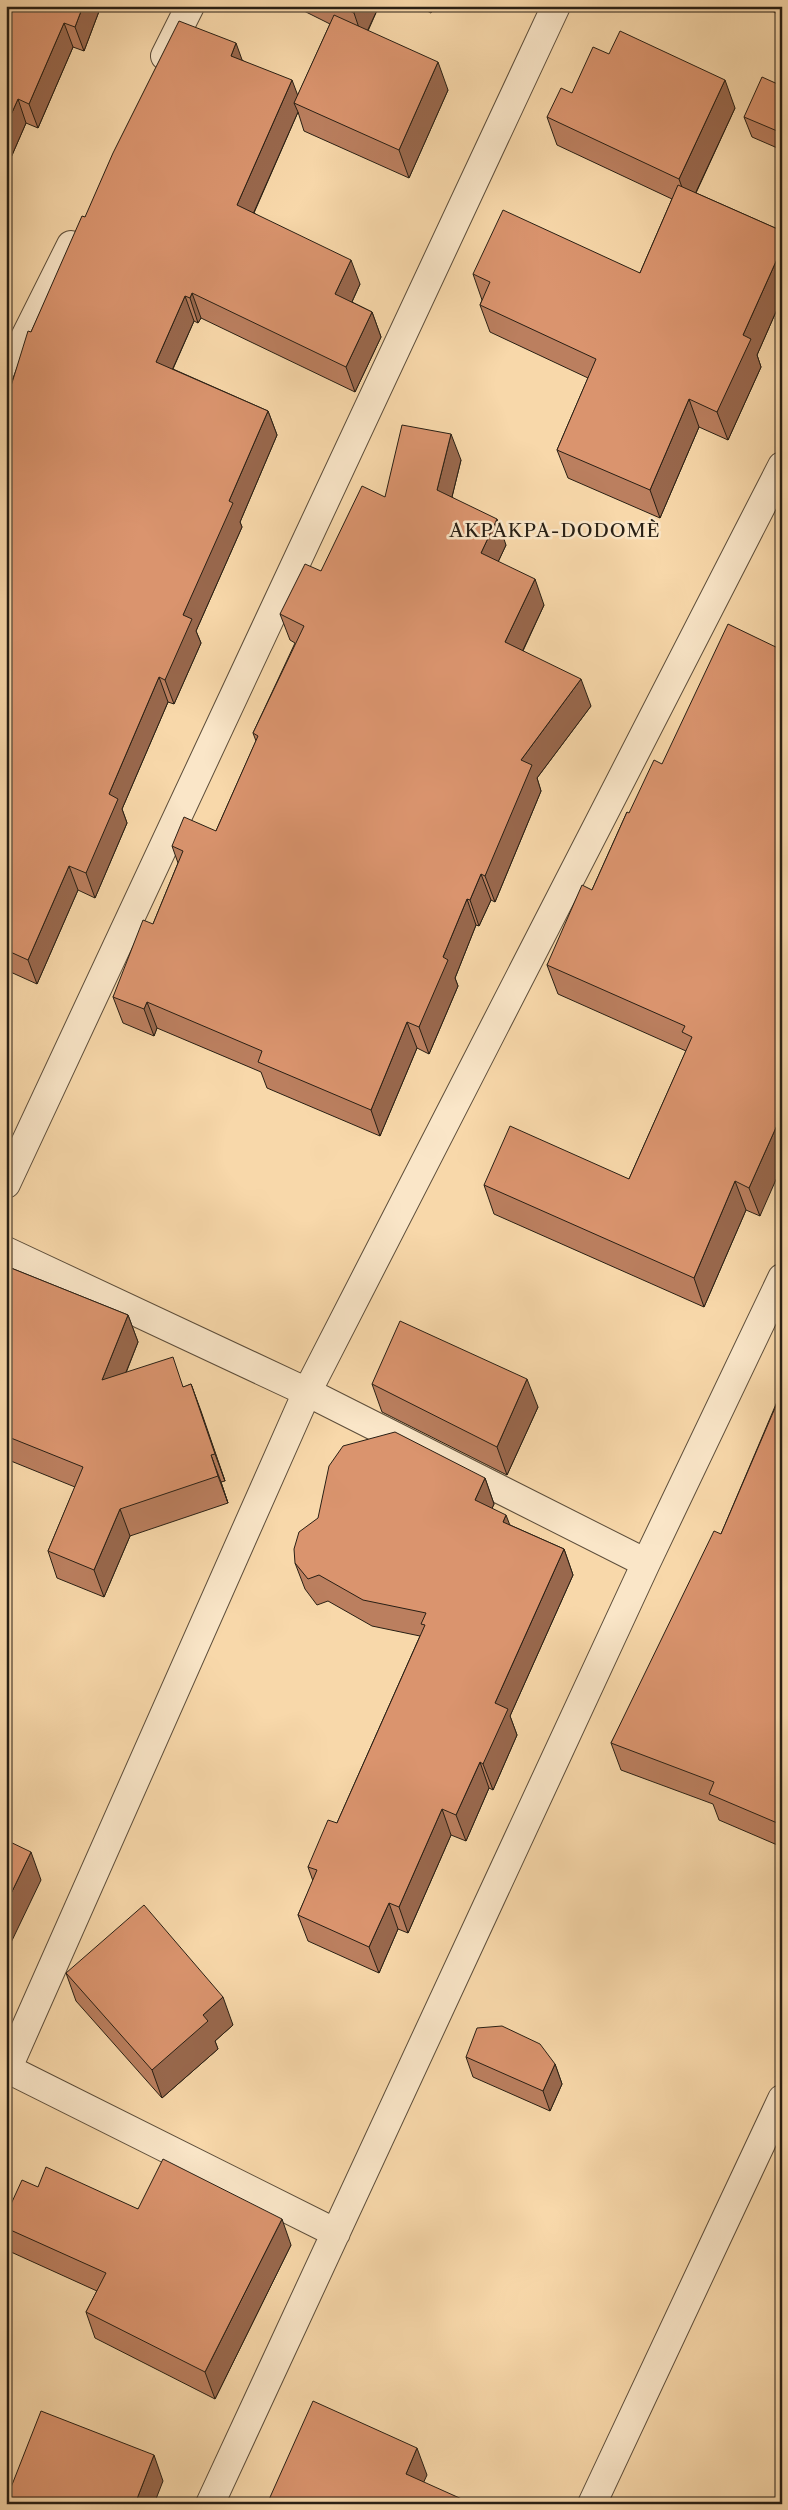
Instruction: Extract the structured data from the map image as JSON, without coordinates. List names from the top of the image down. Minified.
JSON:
{"districts":["AKPAKPA-DODOMÈ"]}
